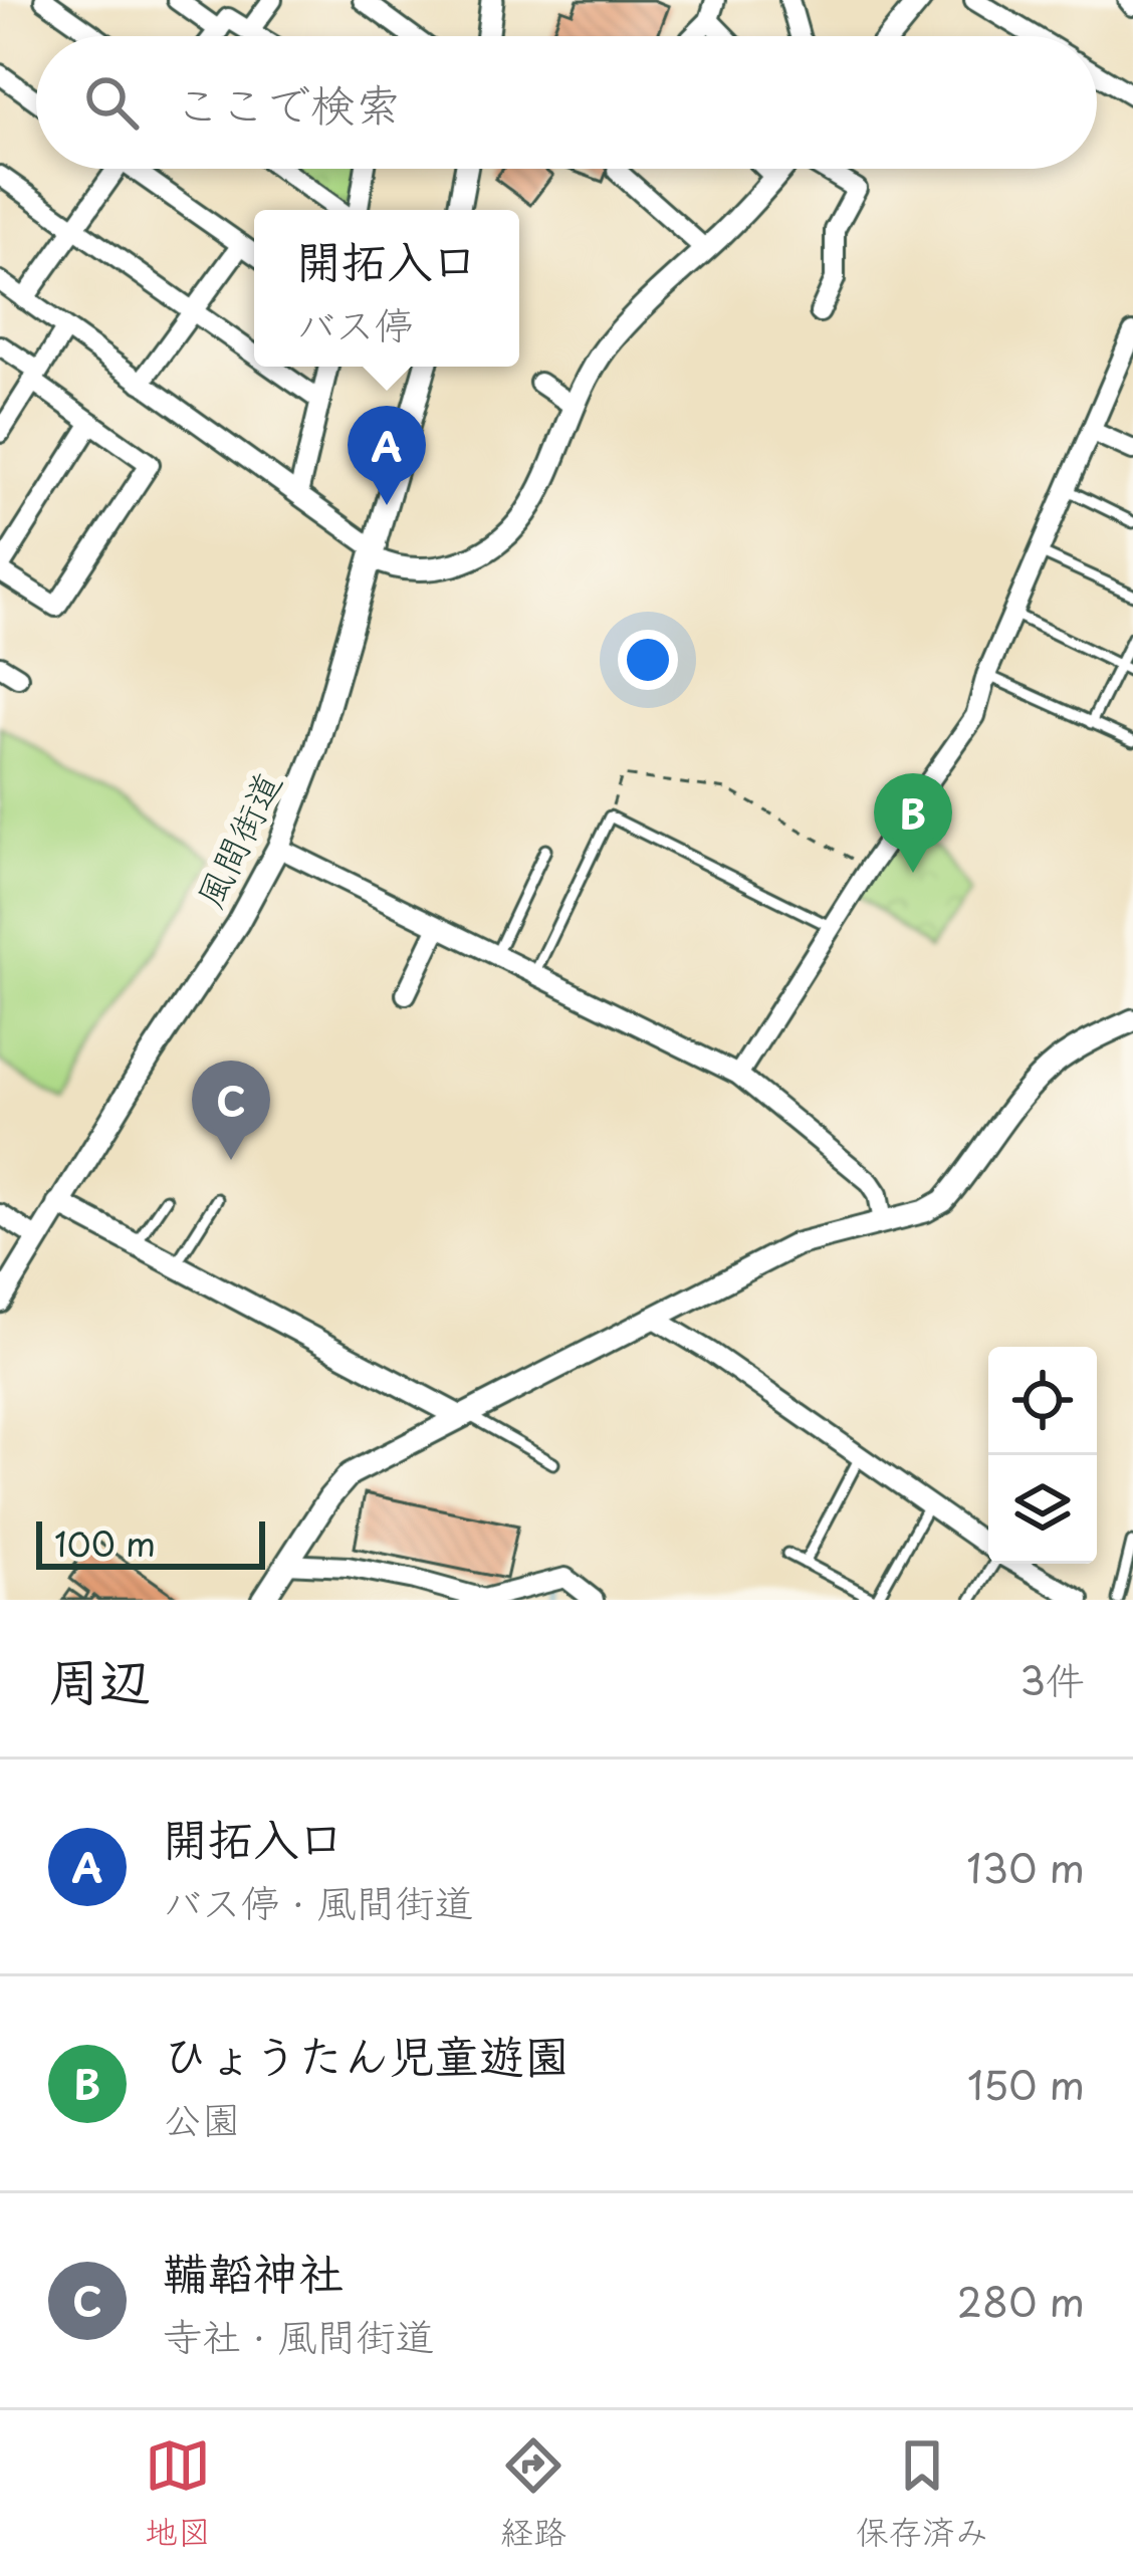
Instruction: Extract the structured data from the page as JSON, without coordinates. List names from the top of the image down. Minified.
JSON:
{"streets":{"street":["風間街道"]},"scale_bar":"100 m","page":{"search":"ここで検索","popup":["開拓入口","バス停"],"pins":["A","B","C"],"scale":"100 m","heading":["周辺","3件"],"list":[{"mark":"A","name":"開拓入口","note":"バス停 · 風間街道","value":"130 m"},{"mark":"B","name":"ひょうたん児童遊園","note":"公園","value":"150 m"},{"mark":"C","name":"鞴韜神社","note":"寺社 · 風間街道","value":"280 m"}],"nav":["地図","経路","保存済み"]}}
